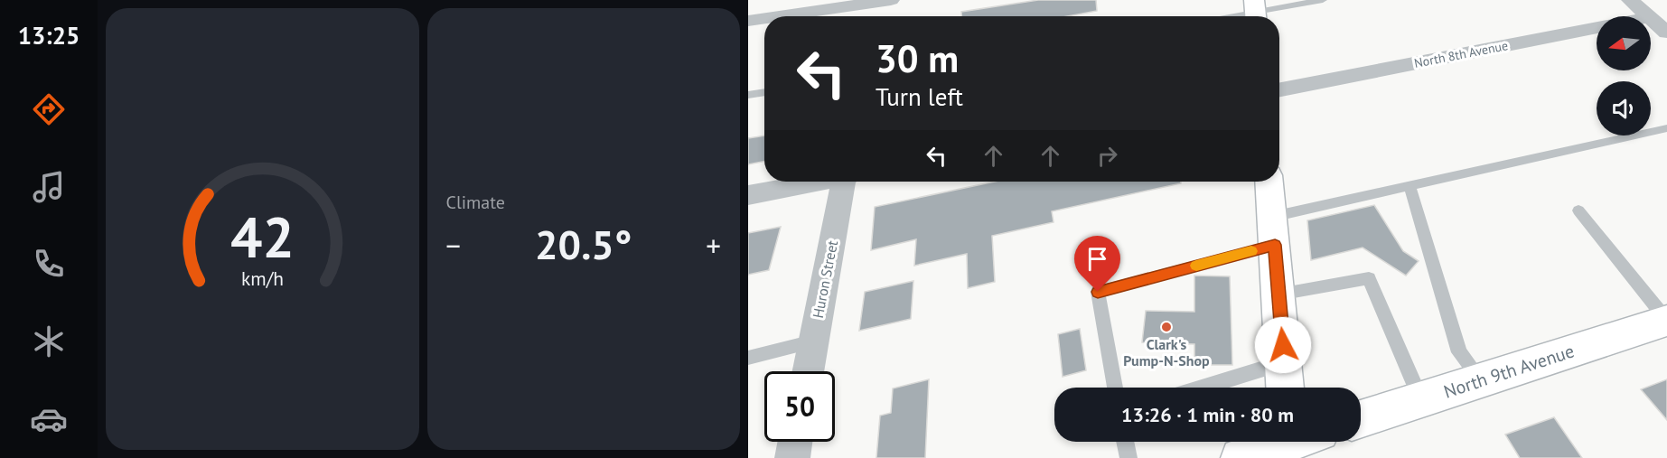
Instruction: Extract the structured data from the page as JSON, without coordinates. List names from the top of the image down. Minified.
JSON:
{"streets":{"street":["North 8th Avenue","Huron Street","North 9th Avenue"]},"places":["Clark's Pump-N-Shop"],"north":"left","page":{"tabs":"13:25","tile":"Climate","turn":["30 m","Turn left"],"heat":["−","20.5°","+"],"limit":"50","trip":"13:26 · 1 min · 80 m","gauge":["42","km/h"]}}
